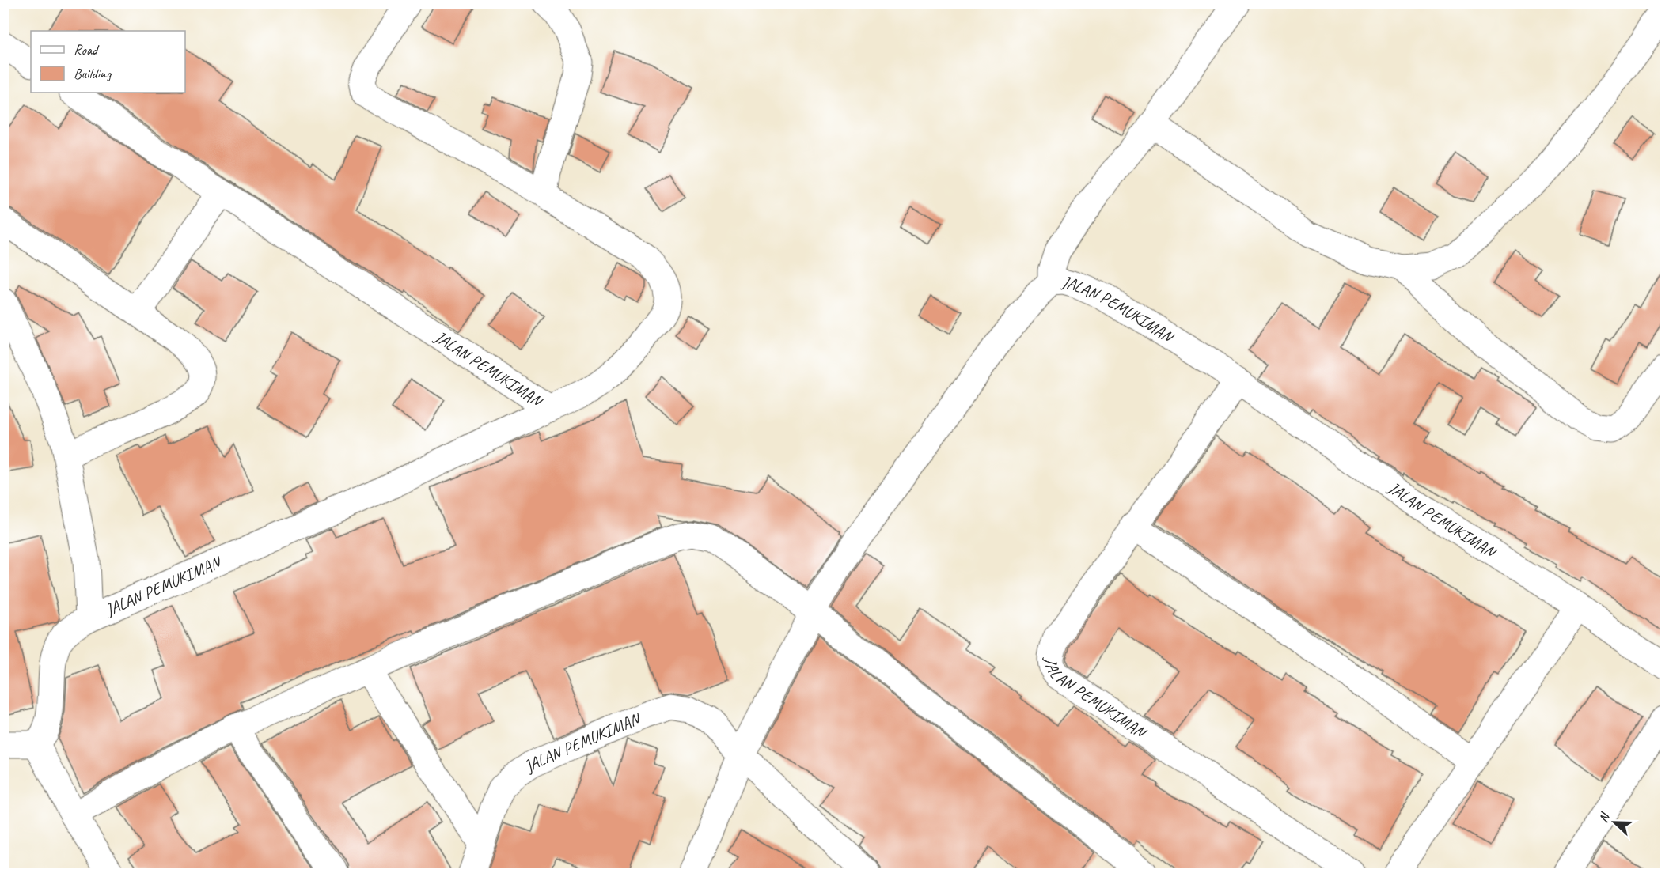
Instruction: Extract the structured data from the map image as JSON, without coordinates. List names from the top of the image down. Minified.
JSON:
{"streets":{"street":["JALAN PEMUKIMAN"]},"legend":["Road","Building"],"north":"left"}
